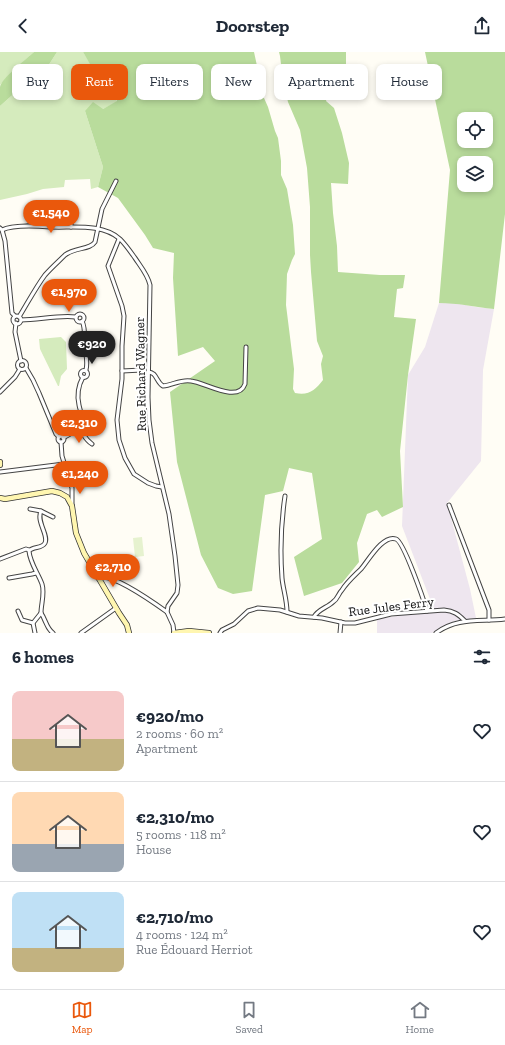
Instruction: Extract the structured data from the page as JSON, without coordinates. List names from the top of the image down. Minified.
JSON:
{"streets":{"street":["Rue Richard Wagner","Rue Jules Ferry"]},"page":{"header":"Doorstep","chip":["Buy","Rent","Filters","New","Apartment","House"],"price":["€1,540","€1,970","€920","€2,310","€1,240","€2,710"],"heading":"6 homes","list":[{"name":"€920/mo","note":"2 rooms · 60 m² · Apartment"},{"name":"€2,310/mo","note":"5 rooms · 118 m² · House"},{"name":"€2,710/mo","note":"4 rooms · 124 m² · Rue Édouard Herriot"}],"tabs":["Map","Saved","Home"]}}
